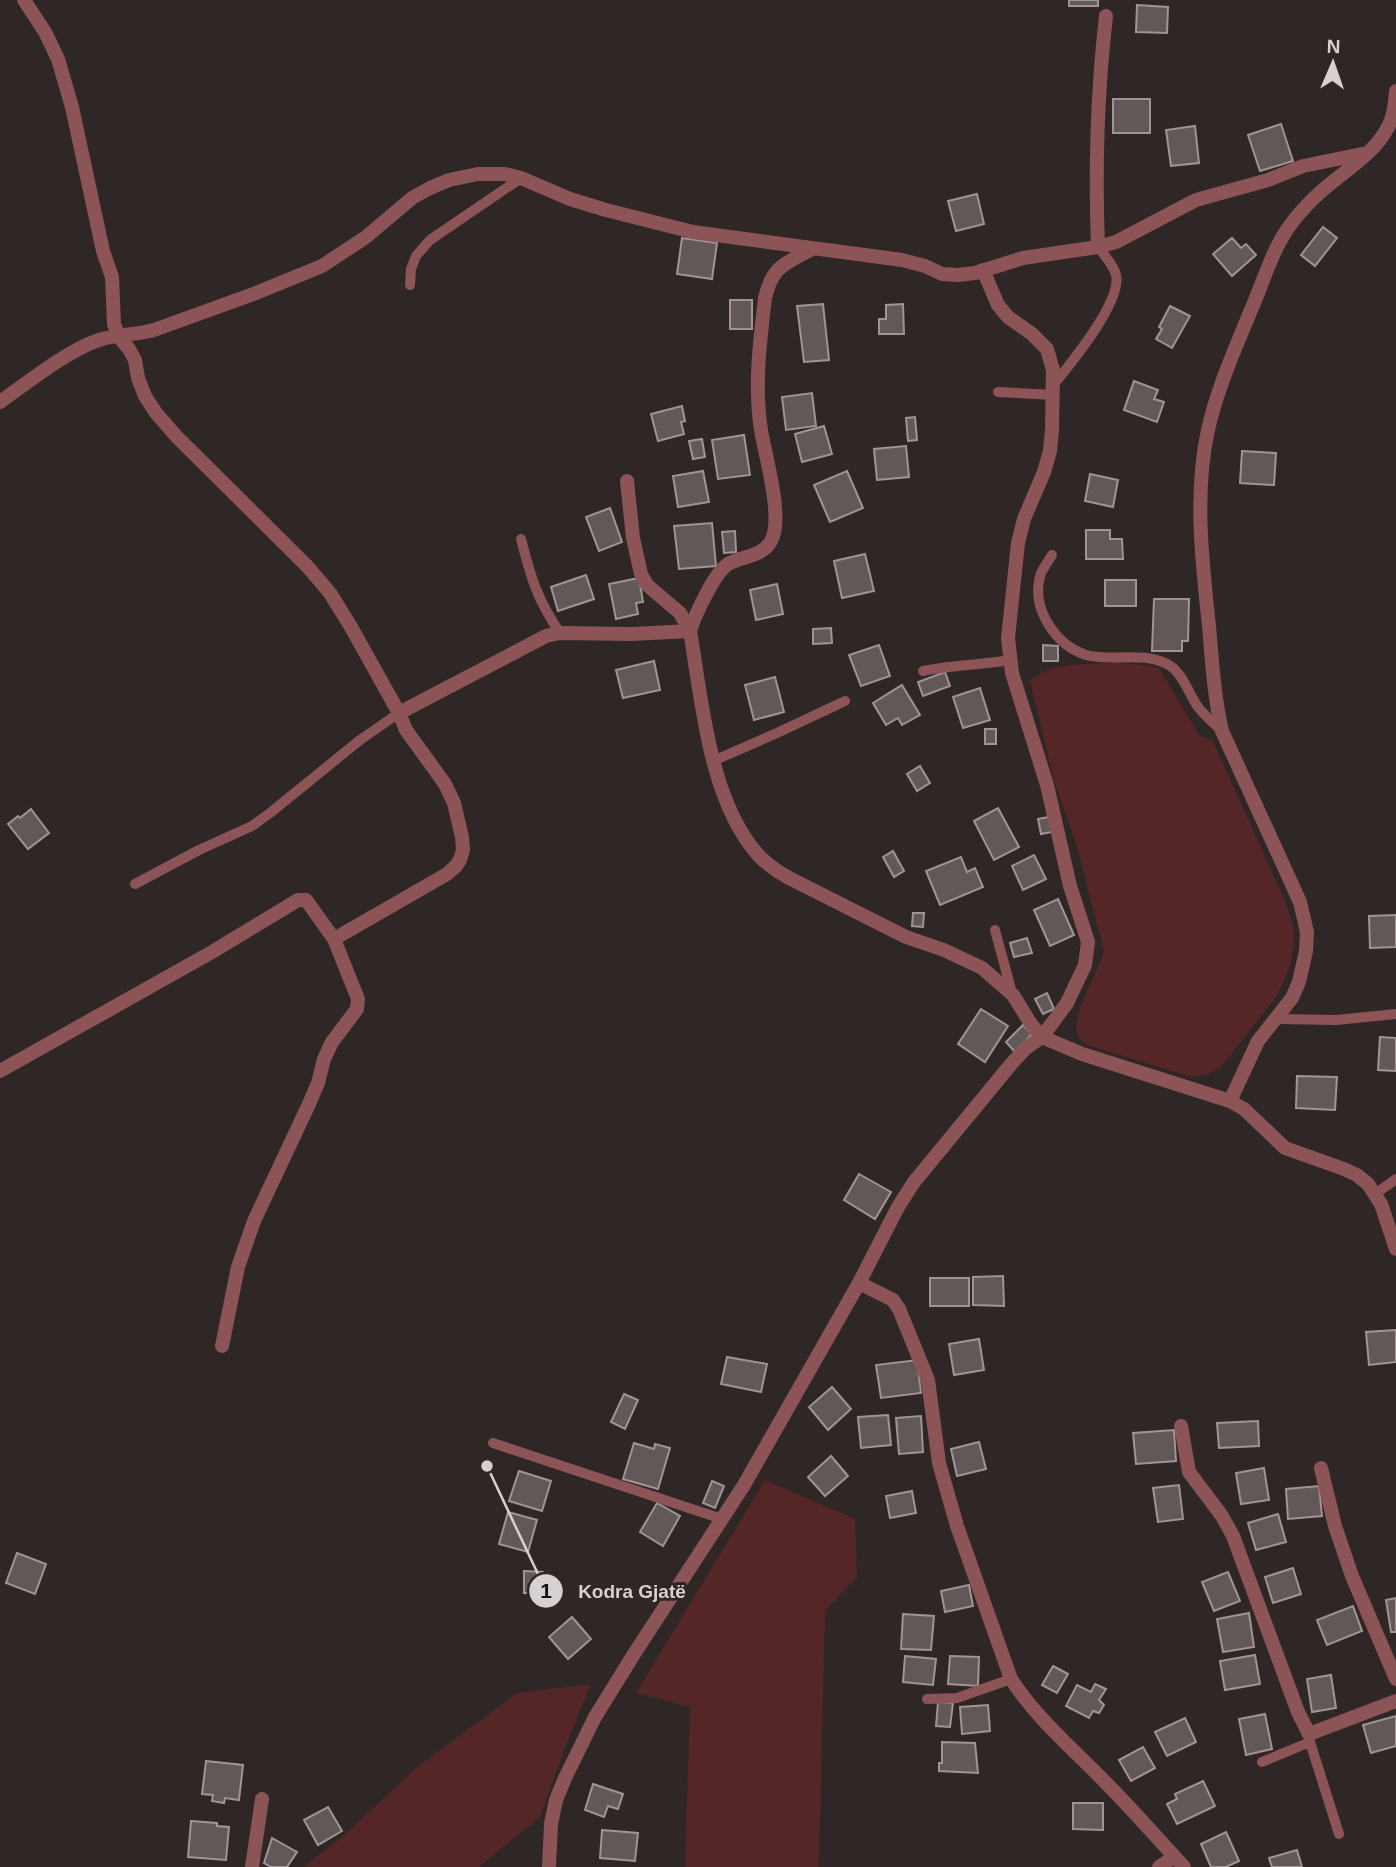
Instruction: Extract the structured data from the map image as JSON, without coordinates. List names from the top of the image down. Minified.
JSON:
{"places":["Kodra Gjatë"],"north":"top"}
